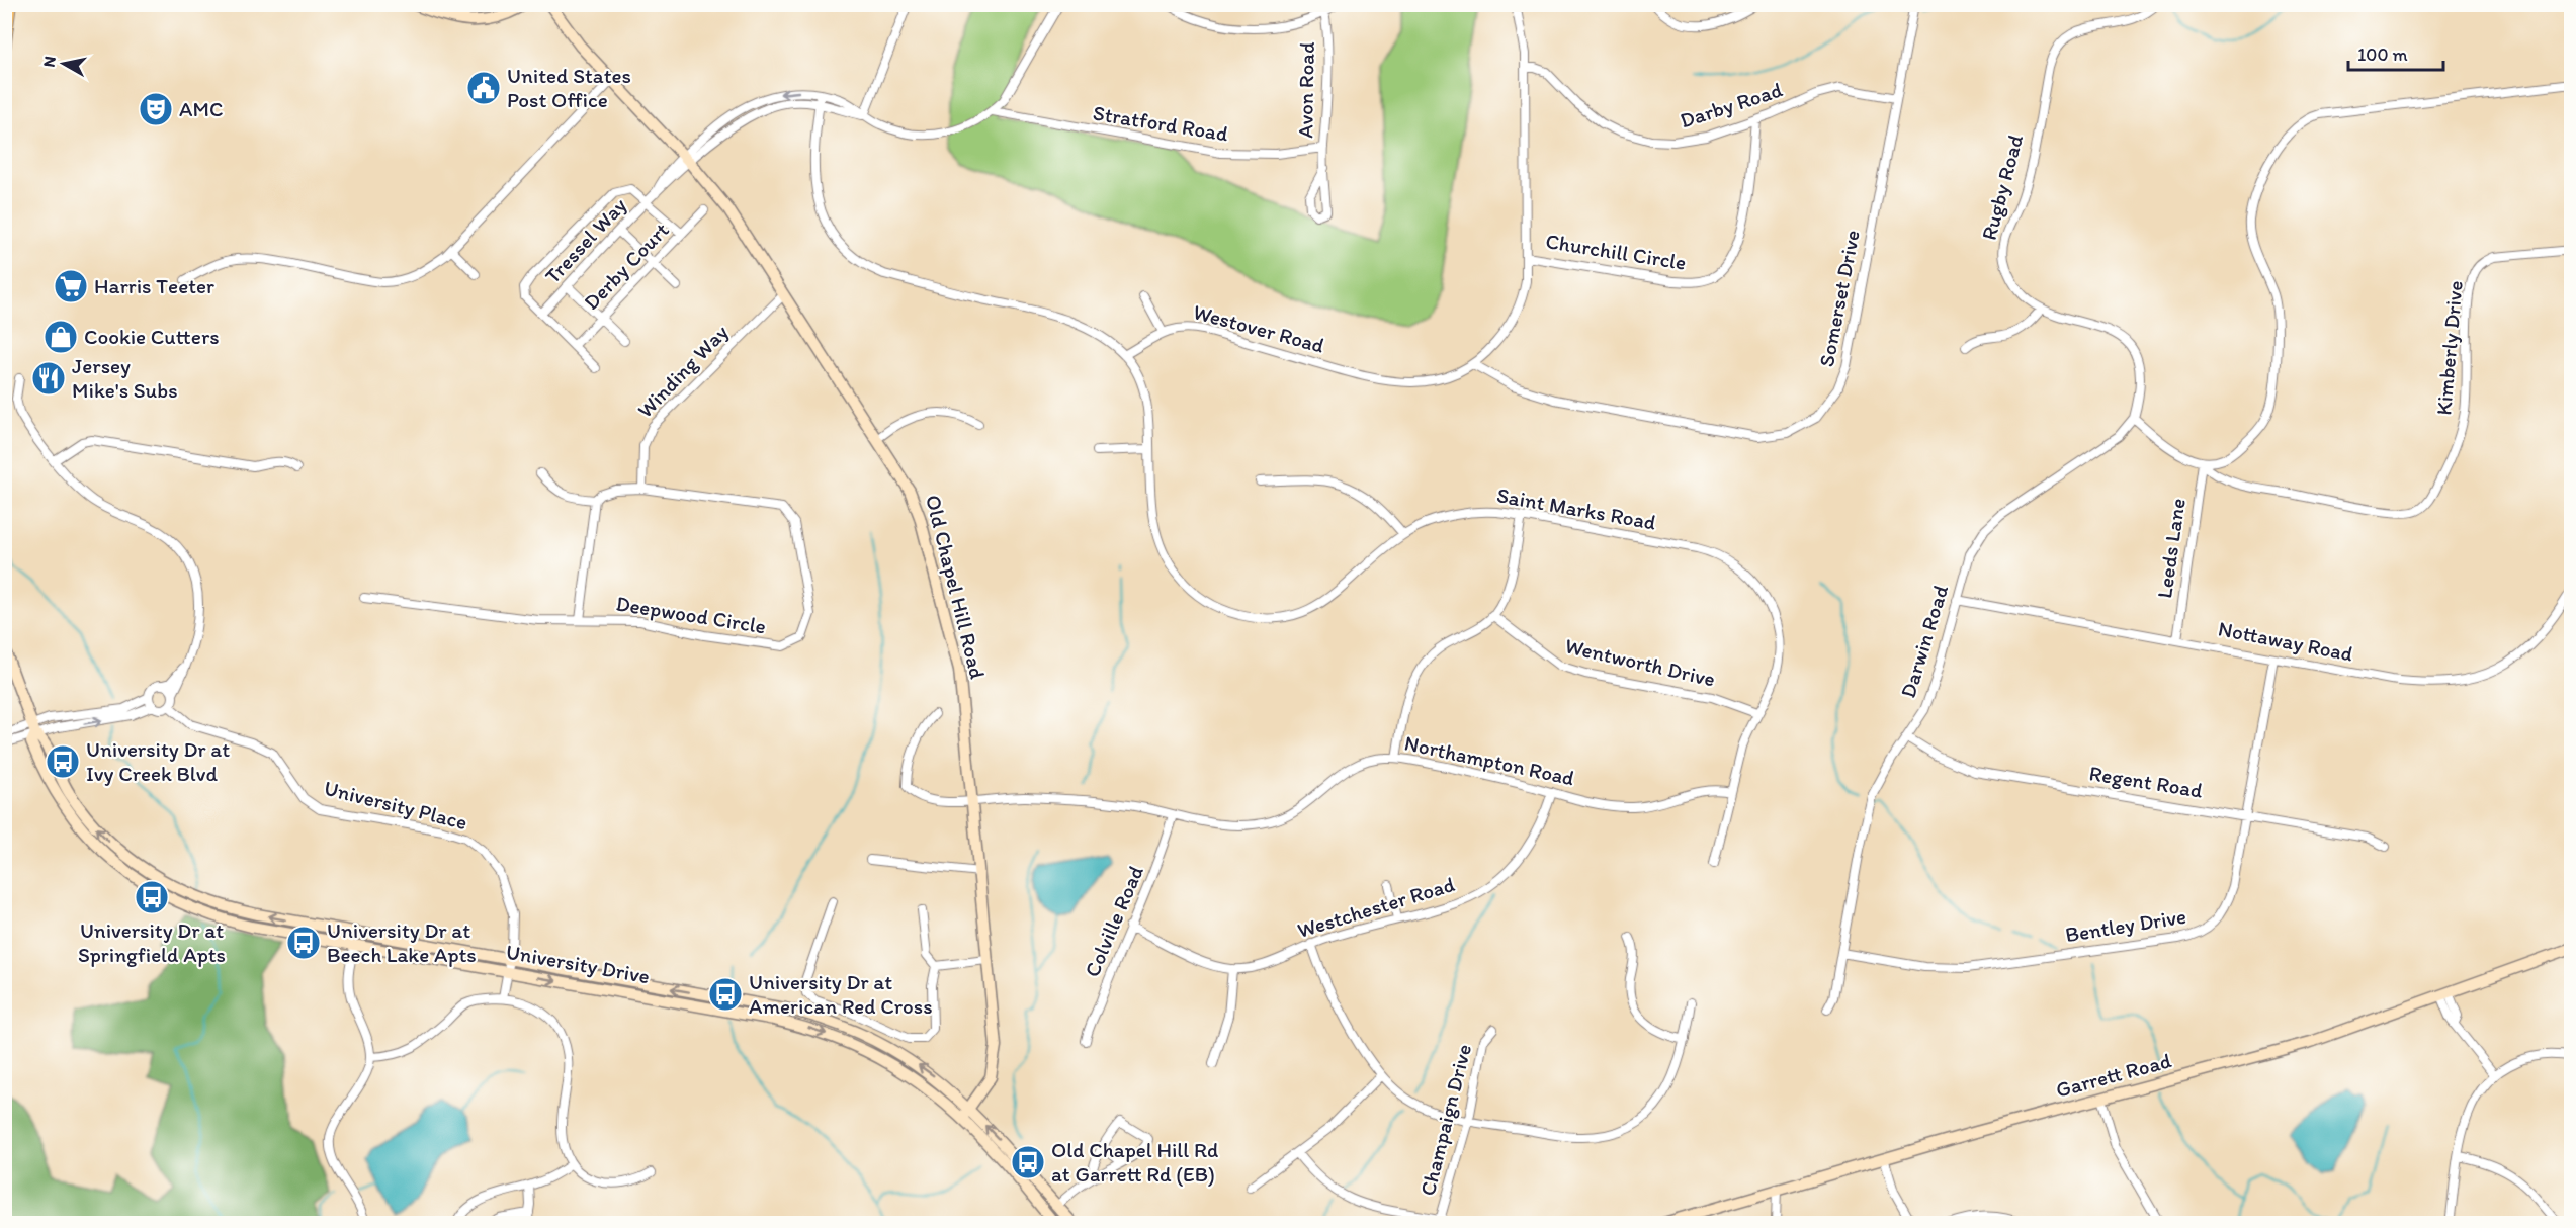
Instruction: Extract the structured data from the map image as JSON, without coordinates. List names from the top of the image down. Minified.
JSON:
{"streets":{"main road":["Old Chapel Hill Road","University Drive","Garrett Road"],"street":["Avon Road","Darby Road","Stratford Road","Rugby Road","Tressel Way","Churchill Circle","Derby Court","Somerset Drive","Westover Road","Kimberly Drive","Winding Way","Saint Marks Road","Leeds Lane","Deepwood Circle","Darwin Road","Nottaway Road","Wentworth Drive","Northampton Road","Regent Road","University Place","Westchester Road","Colville Road","Bentley Drive","Champaign Drive"]},"crossings":[["Avon Road","Stratford Road"],["Darby Road","Churchill Circle"],["Darby Road","Somerset Drive"],["Darby Road","Westover Road"],["Rugby Road","Darwin Road"],["Tressel Way","Old Chapel Hill Road"],["Churchill Circle","Westover Road"],["Somerset Drive","Westover Road"],["Westover Road","Saint Marks Road"],["Kimberly Drive","Leeds Lane"],["Winding Way","Old Chapel Hill Road"],["Winding Way","Deepwood Circle"],["Saint Marks Road","Wentworth Drive"],["Saint Marks Road","Northampton Road"],["Leeds Lane","Nottaway Road"],["Old Chapel Hill Road","Northampton Road"],["Old Chapel Hill Road","University Drive"],["Darwin Road","Nottaway Road"],["Darwin Road","Regent Road"],["Darwin Road","Bentley Drive"],["Nottaway Road","Bentley Drive"],["Northampton Road","Westchester Road"],["Northampton Road","Colville Road"],["Regent Road","Bentley Drive"],["University Place","University Drive"],["Westchester Road","Colville Road"]],"places":{"public building":["United States Post Office"],"theatre":["AMC"],"supermarket":["Harris Teeter"],"shop":["Cookie Cutters"],"restaurant":["Jersey Mike's Subs"],"bus stop":["University Dr at Ivy Creek Blvd","University Dr at Springfield Apts","University Dr at Beech Lake Apts","University Dr at American Red Cross","Old Chapel Hill Rd at Garrett Rd (EB)"]},"scale_bar":"100 m","north":"left"}
